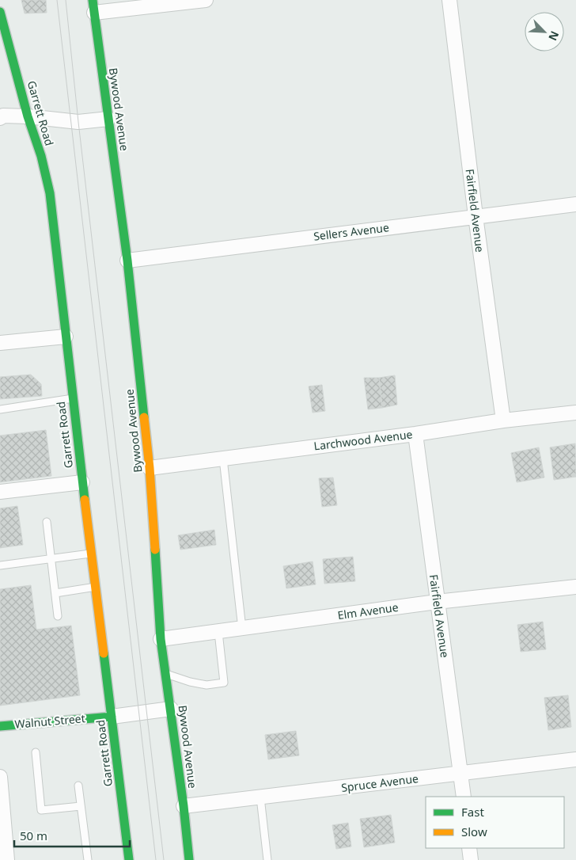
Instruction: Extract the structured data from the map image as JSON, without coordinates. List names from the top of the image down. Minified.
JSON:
{"streets":{"street":["Bywood Avenue","Garrett Road","Fairfield Avenue","Sellers Avenue","Larchwood Avenue","Elm Avenue","Walnut Street","Spruce Avenue"]},"crossings":[["Bywood Avenue","Sellers Avenue"],["Bywood Avenue","Larchwood Avenue"],["Bywood Avenue","Elm Avenue"],["Bywood Avenue","Walnut Street"],["Bywood Avenue","Spruce Avenue"],["Garrett Road","Walnut Street"],["Fairfield Avenue","Sellers Avenue"],["Fairfield Avenue","Larchwood Avenue"],["Fairfield Avenue","Elm Avenue"],["Fairfield Avenue","Spruce Avenue"]],"legend":["Fast","Slow"],"scale_bar":"50 m","north":"bottom right"}
